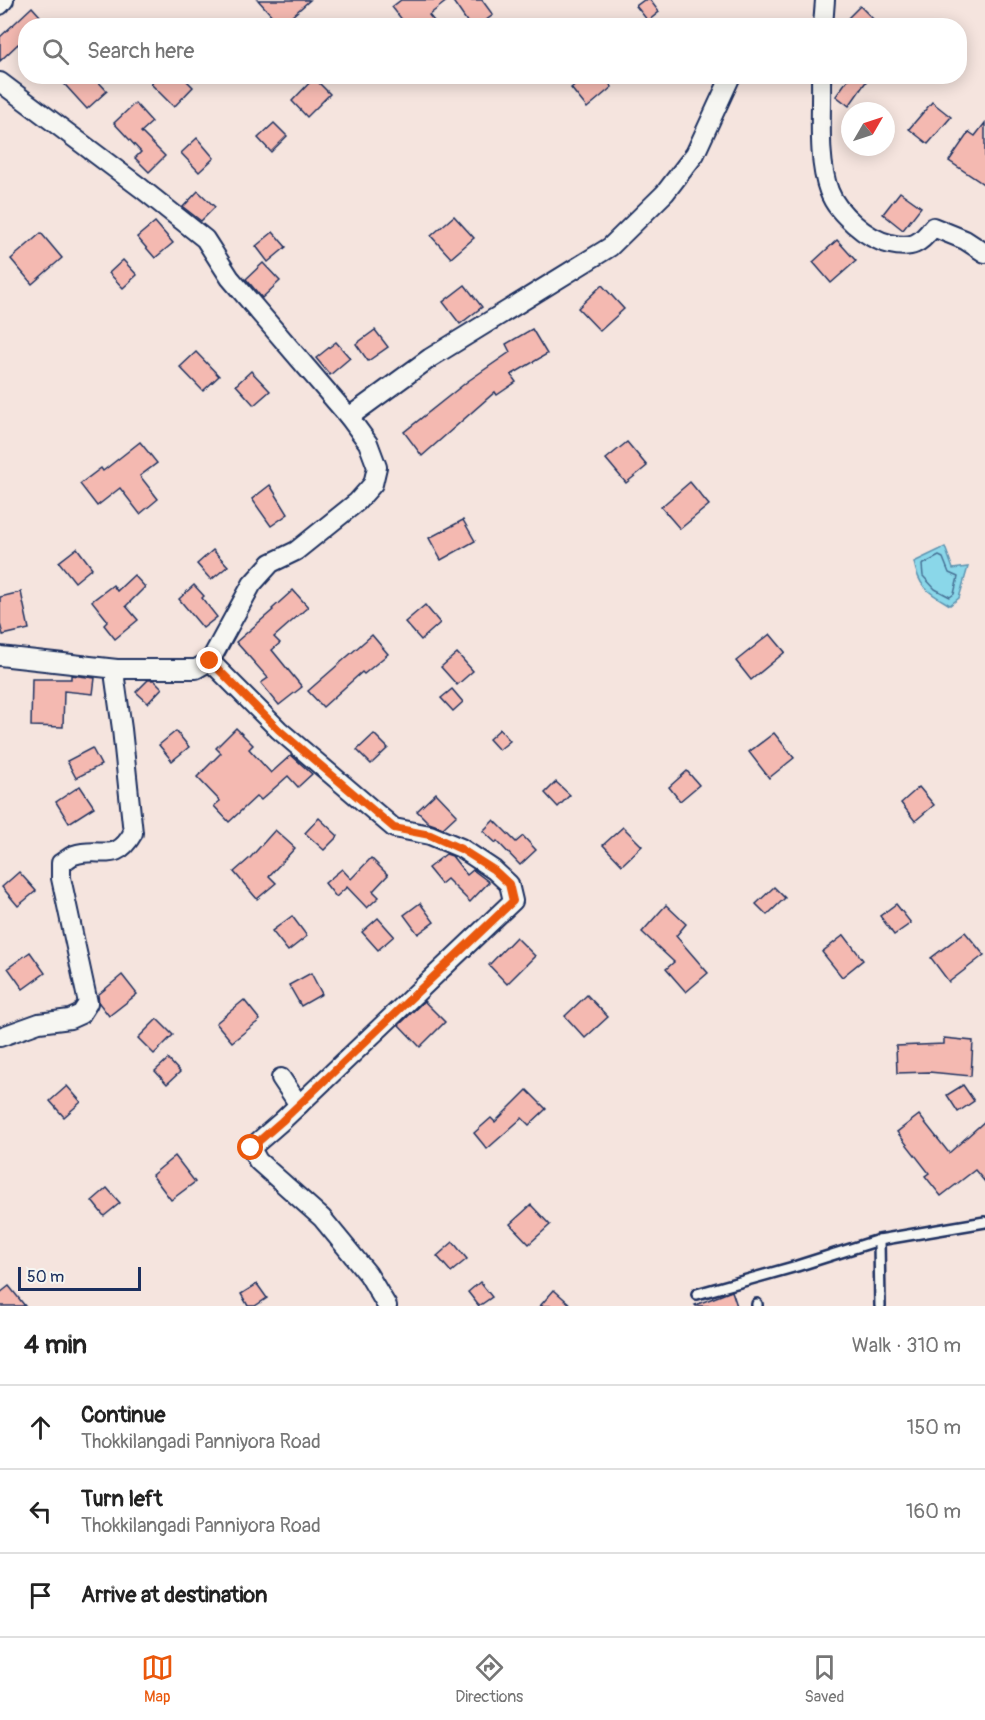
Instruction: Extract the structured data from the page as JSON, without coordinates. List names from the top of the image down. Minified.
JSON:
{"scale_bar":"50 m","north":"top right","page":{"search":"Search here","scale":"50 m","heading":["4 min","Walk · 310 m"],"list":[["Continue","Thokkilangadi Panniyora Road","150 m"],["Turn left","Thokkilangadi Panniyora Road","160 m"],"Arrive at destination"],"nav":["Map","Directions","Saved"]}}
